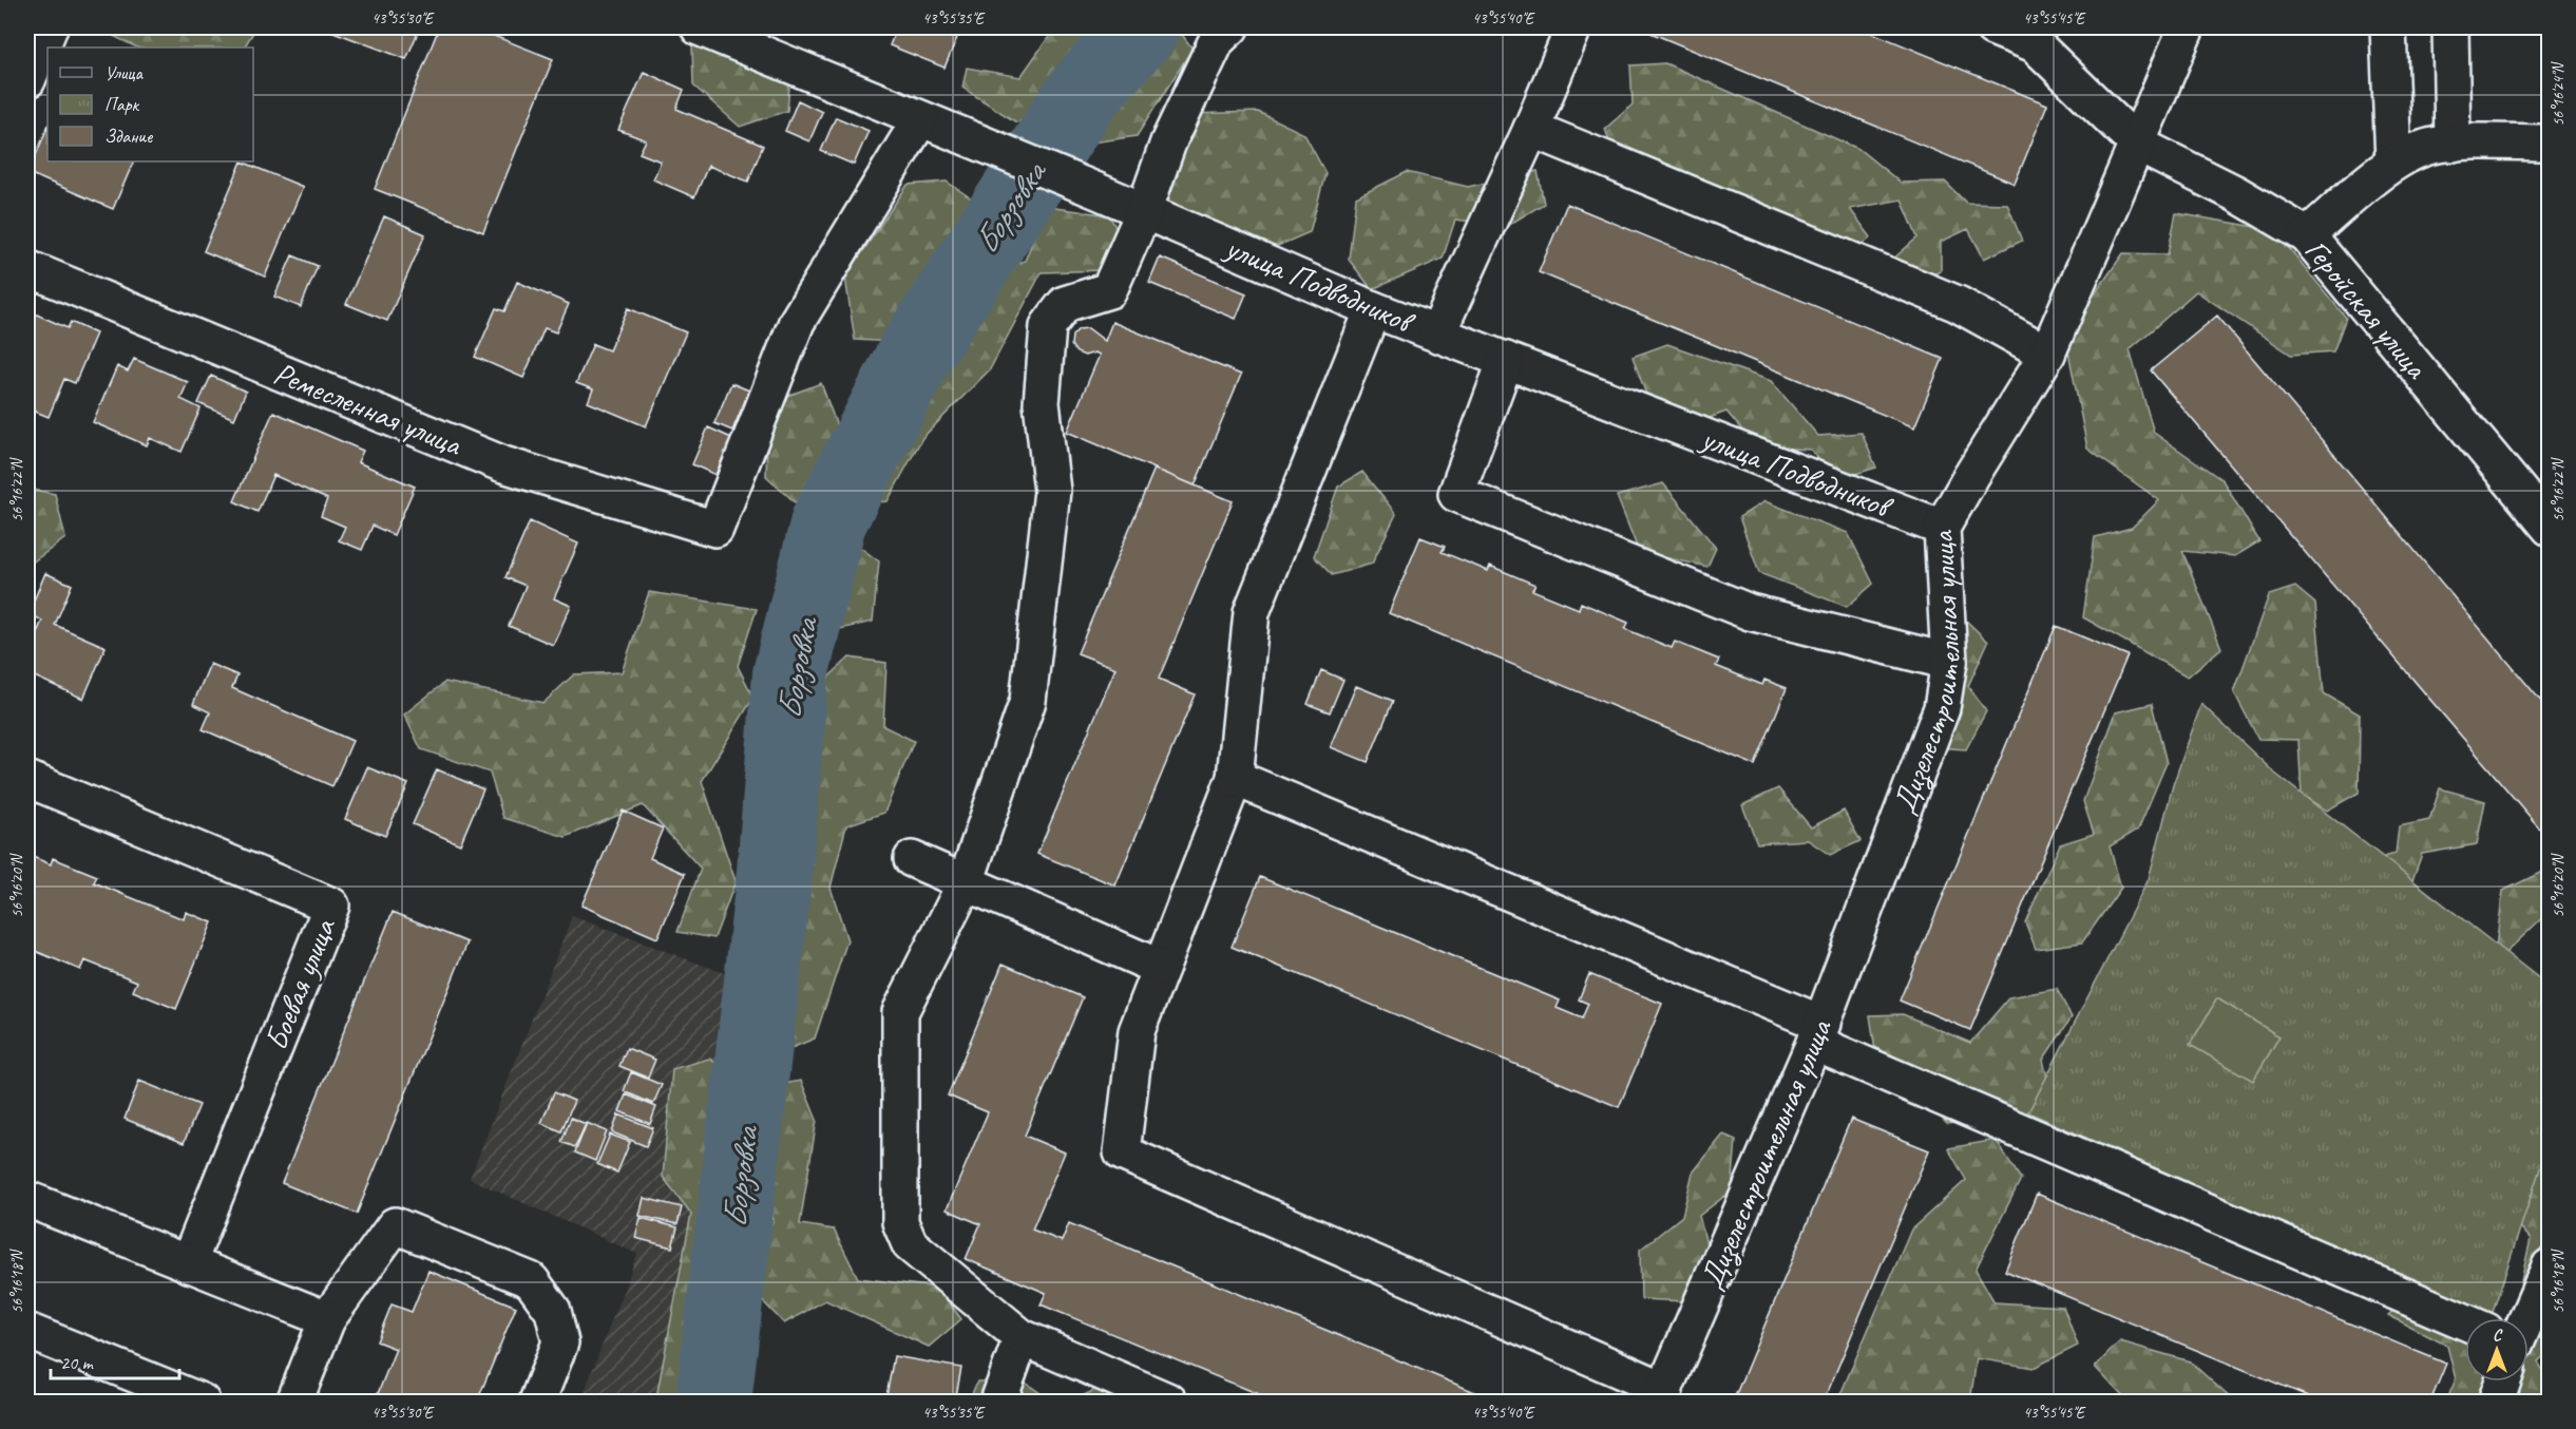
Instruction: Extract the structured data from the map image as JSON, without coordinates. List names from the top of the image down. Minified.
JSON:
{"streets":{"street":["улица Подводников","Геройская улица","Ремесленная улица","Дизелестроительная улица","Боевая улица"]},"crossings":[["улица Подводников","Ремесленная улица"],["улица Подводников","Дизелестроительная улица"],["Геройская улица","Дизелестроительная улица"]],"water":["Борзовка"],"legend":["Улица","Парк","Здание"],"scale_bar":"20 m","north":"top","coordinates":["43°55'30\"E","43°55'35\"E","43°55'40\"E","43°55'45\"E","56°16'24\"N","56°16'22\"N","56°16'20\"N","56°16'18\"N"]}
